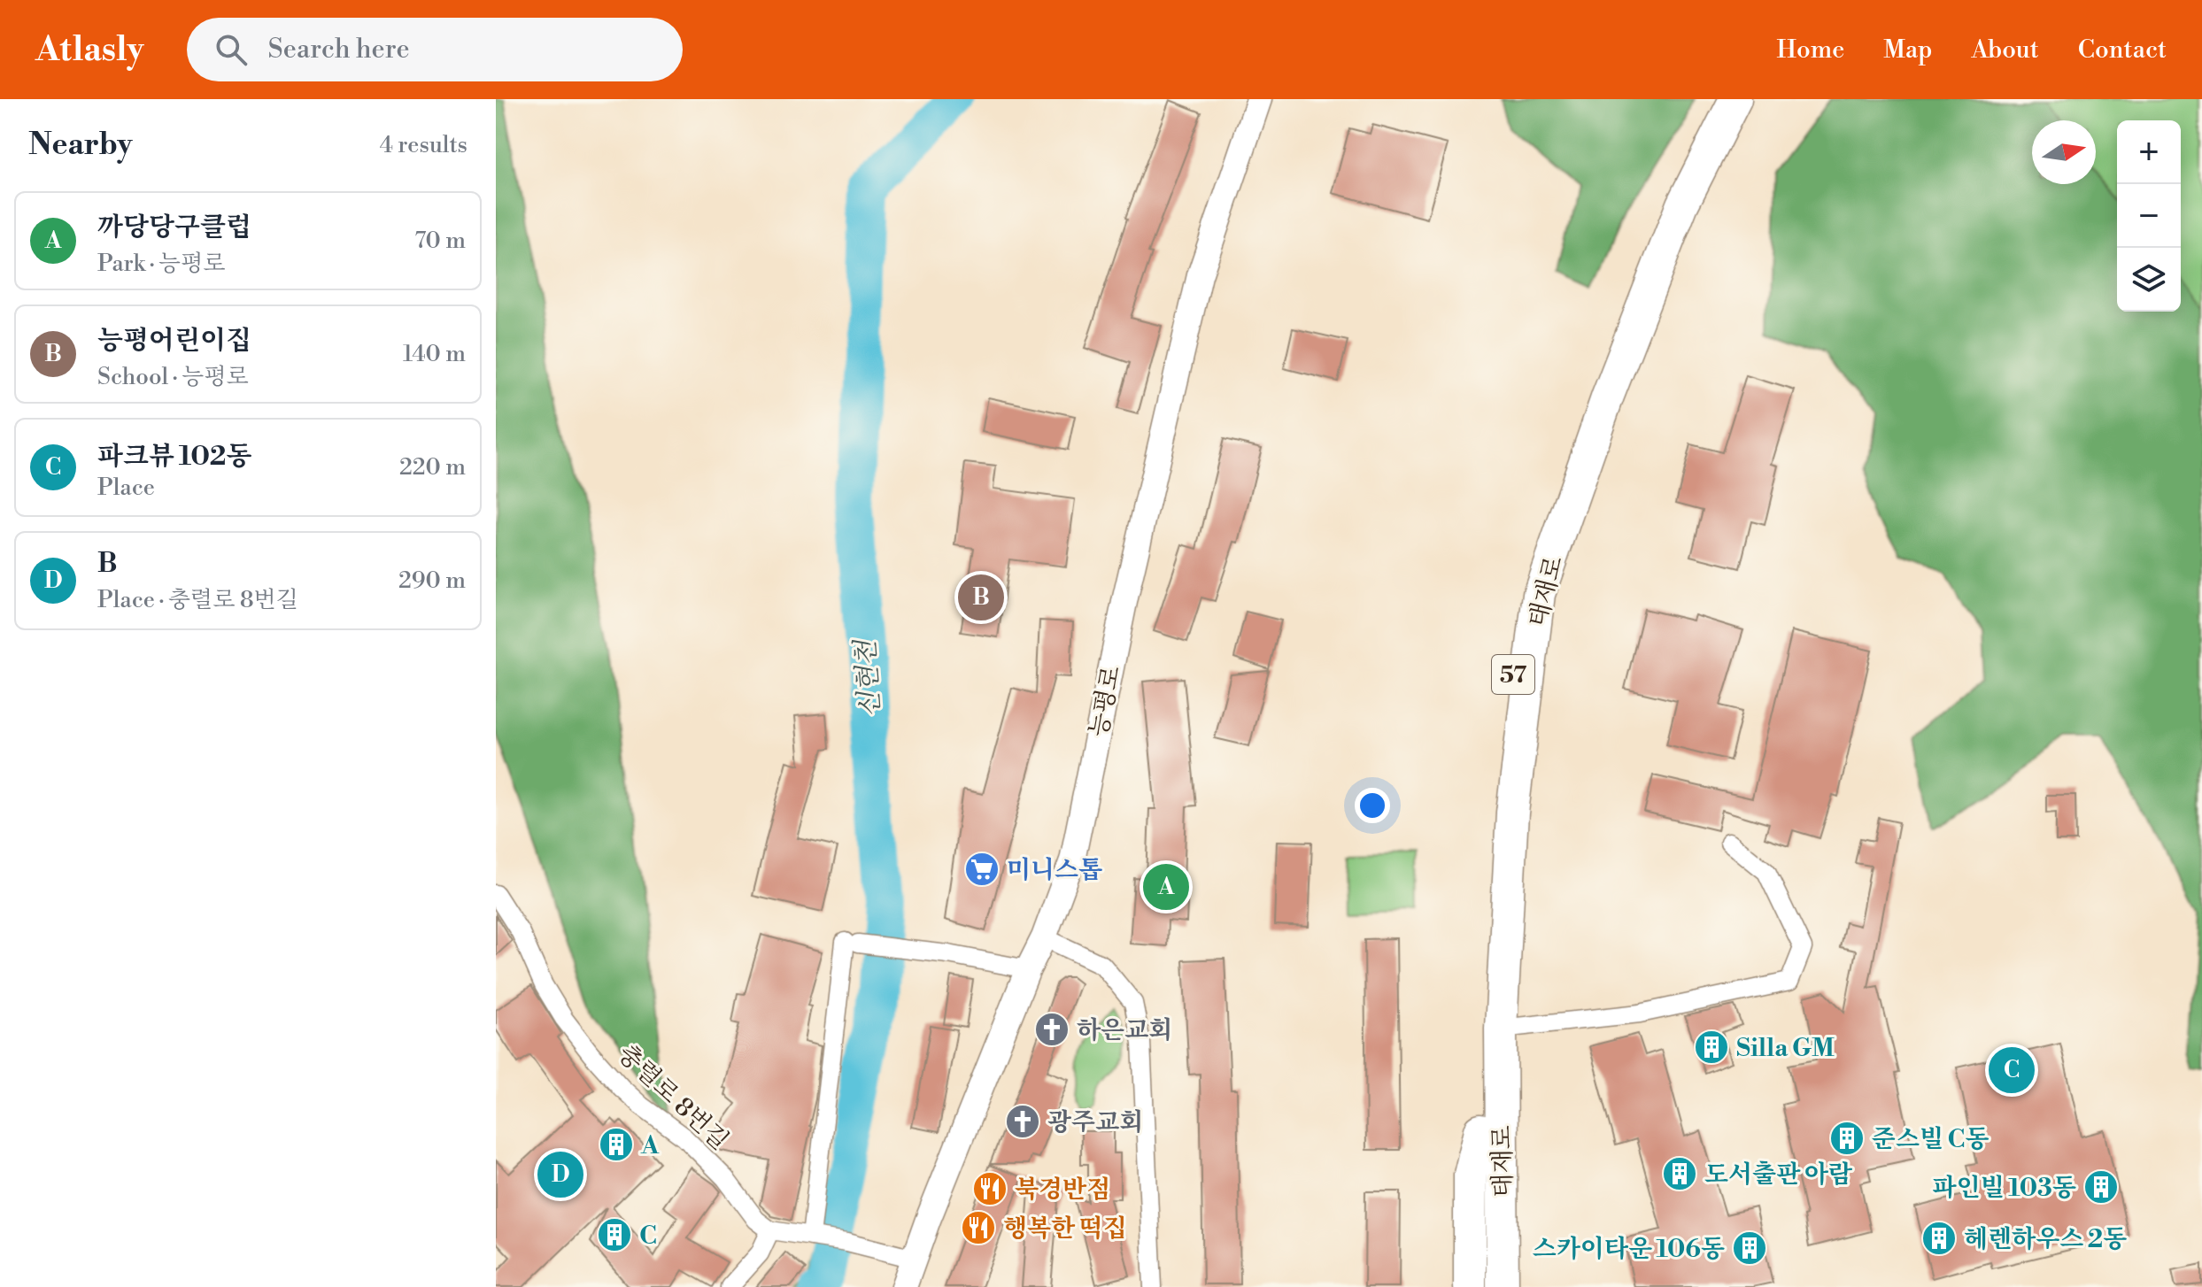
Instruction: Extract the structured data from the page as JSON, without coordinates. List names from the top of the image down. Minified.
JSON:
{"streets":{"highway":["태재로","57"],"main road":["능평로"],"street":["충렬로 8번길"]},"water":["신현천"],"places":{"supermarket":["미니스톱"],"church":["하은교회","광주교회"],"building":["Silla GM","준스빌 C동","A","도서출판 아람","파인빌 103동","C","헤렌하우스 2동","스카이타운 106동"],"restaurant":["북경반점","행복한 떡집"]},"north":"right","page":{"header":"Atlasly","search":"Search here","nav":["Home","Map","About","Contact"],"heading":["Nearby","4 results"],"map_buttons":["+","−"],"list":[{"mark":"A","name":"까당당구클럽","note":"Park · 능평로","value":"70 m"},{"mark":"B","name":"능평어린이집","note":"School · 능평로","value":"140 m"},{"mark":"C","name":"파크뷰 102동","note":"Place","value":"220 m"},{"mark":"D","name":"B","note":"Place · 충렬로 8번길","value":"290 m"}],"pins":["B","A","C","D"]}}
